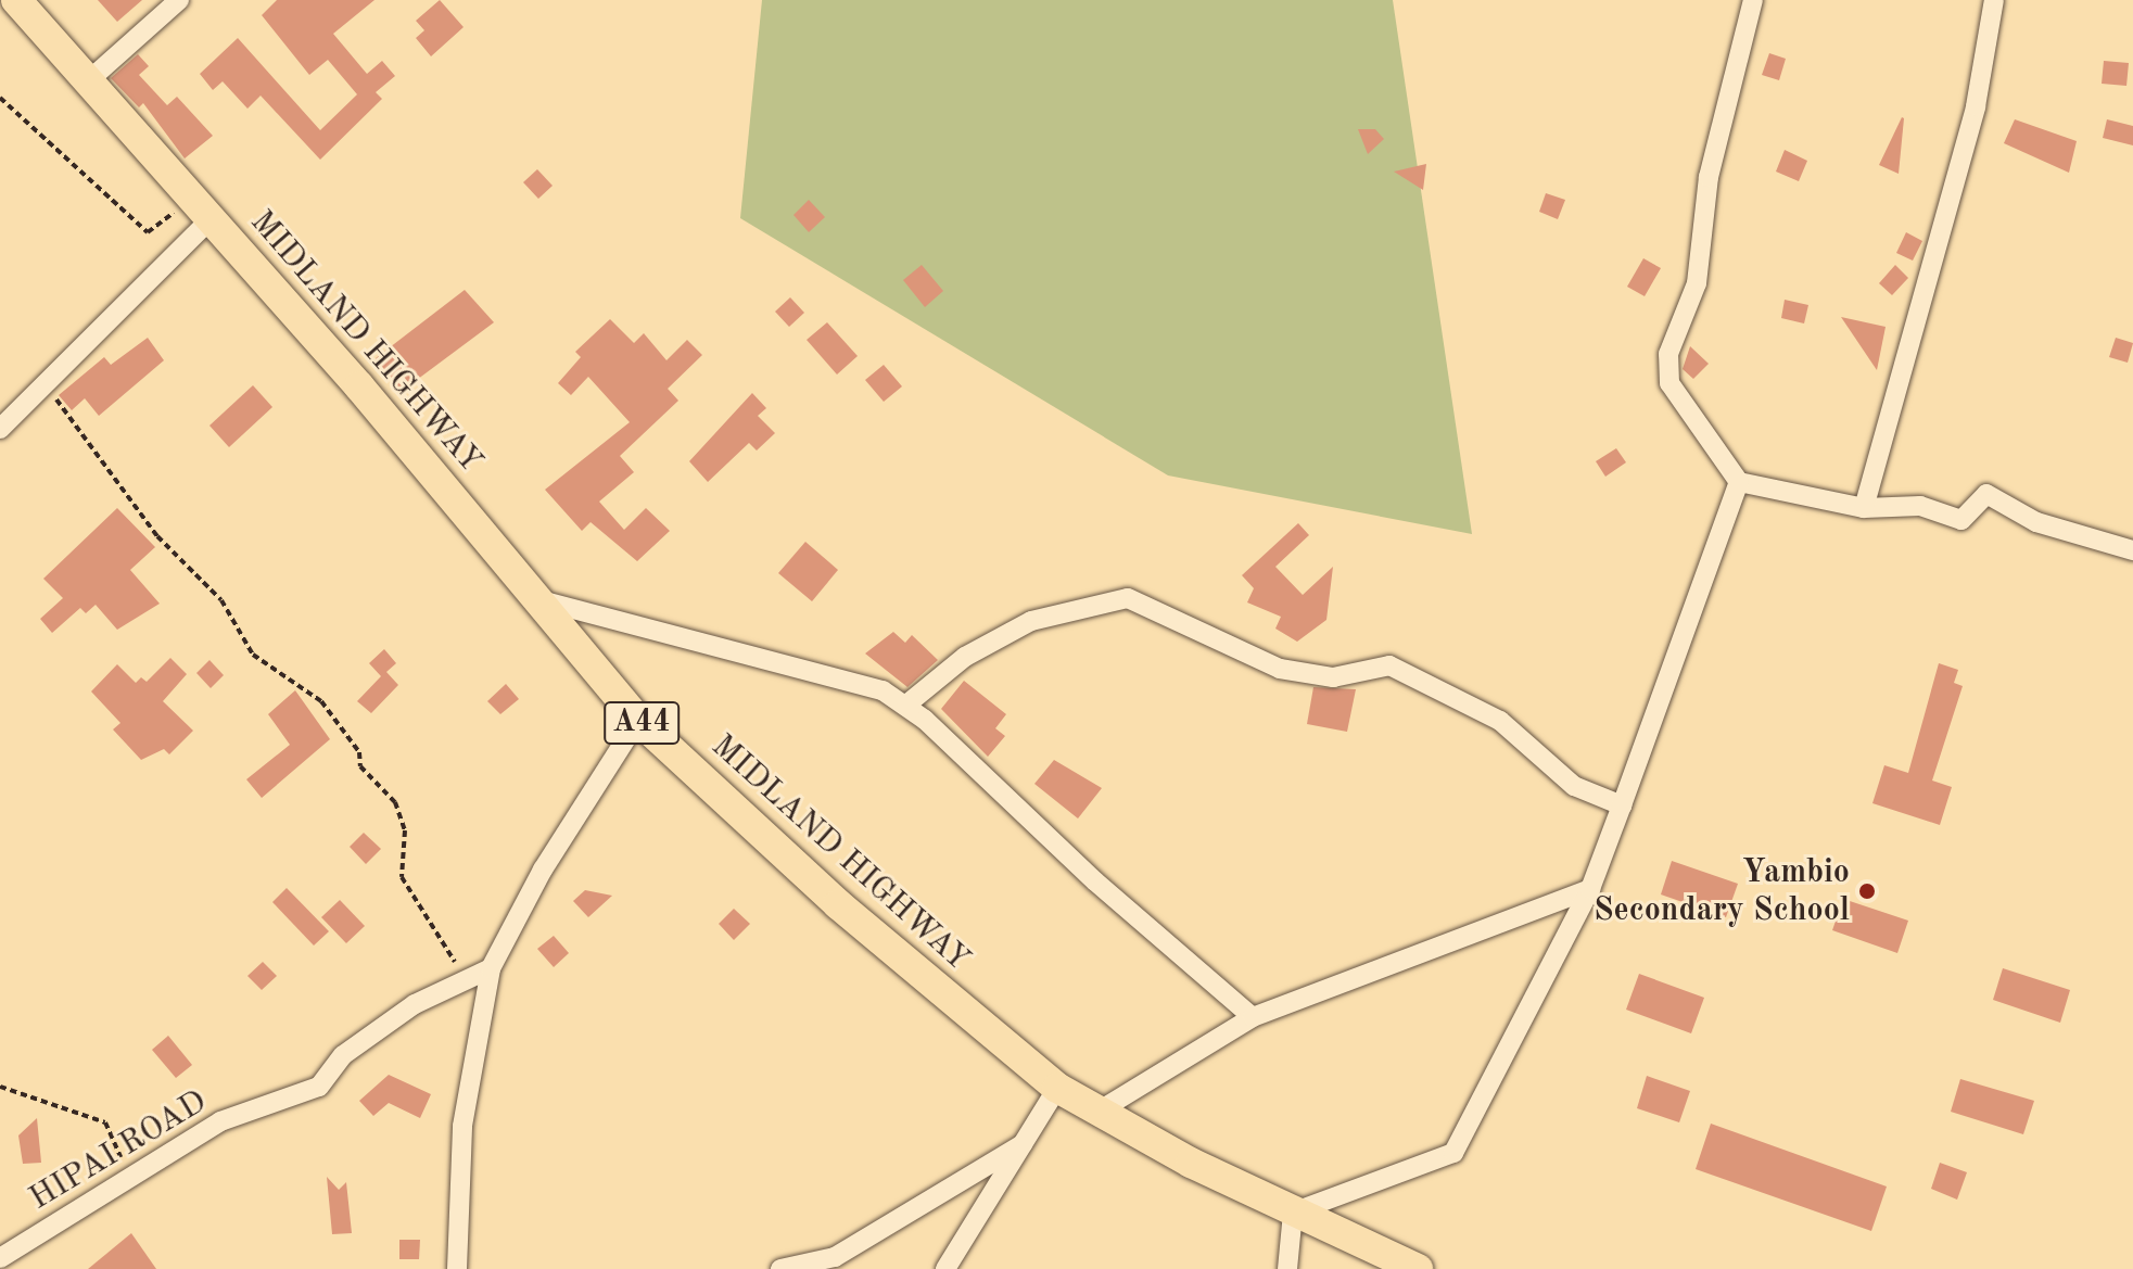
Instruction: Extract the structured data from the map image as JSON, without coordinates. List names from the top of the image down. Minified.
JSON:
{"streets":{"main road":["MIDLAND HIGHWAY","A44"],"street":["HIPAI ROAD"]},"places":["Yambio Secondary School"]}
